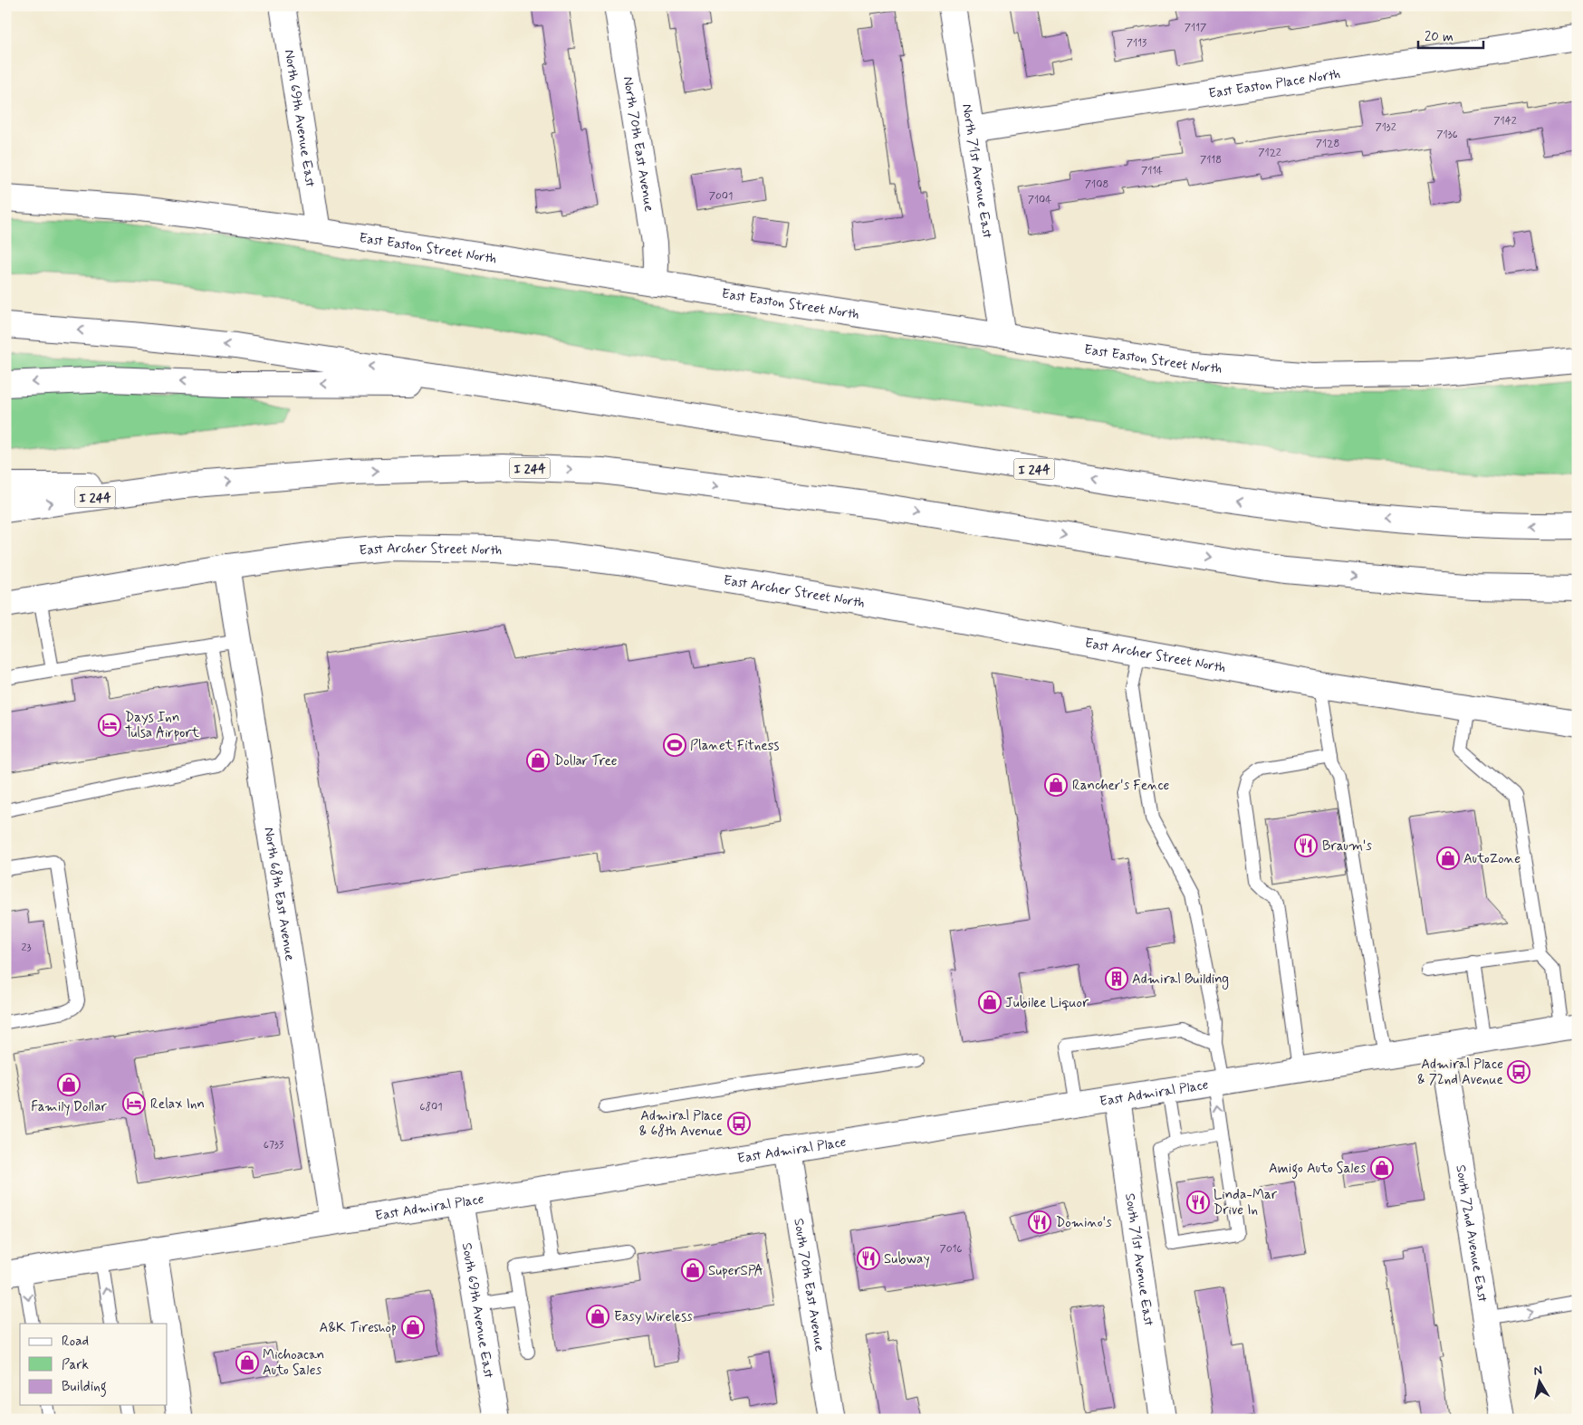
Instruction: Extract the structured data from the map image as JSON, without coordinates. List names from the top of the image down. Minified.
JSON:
{"streets":{"main road":["East Easton Place North","North 69th Avenue East","North 70th East Avenue","North 71st Avenue East","East Easton Street North","I 244","East Archer Street North","North 68th East Avenue","East Admiral Place","South 72nd Avenue East","South 71st Avenue East","South 70th East Avenue","South 69th Avenue East"]},"crossings":[["East Easton Place North","North 71st Avenue East"],["North 69th Avenue East","East Easton Street North"],["North 70th East Avenue","East Easton Street North"],["North 71st Avenue East","East Easton Street North"],["East Archer Street North","North 68th East Avenue"],["North 68th East Avenue","East Admiral Place"],["East Admiral Place","South 72nd Avenue East"],["East Admiral Place","South 71st Avenue East"],["East Admiral Place","South 70th East Avenue"],["East Admiral Place","South 69th Avenue East"]],"places":{"hotel":["Days Inn Tulsa Airport","Relax Inn"],"sports":["Planet Fitness"],"shop":["Dollar Tree","Rancher's Fence","AutoZone","Jubilee Liquor","Family Dollar","Amigo Auto Sales","SuperSPA","Easy Wireless","A&K Tireshop","Michoacan Auto Sales"],"restaurant":["Braum's","Linda-Mar Drive In","Domino's","Subway"],"building":["Admiral Building"],"bus stop":["Admiral Place & 72nd Avenue","Admiral Place & 68th Avenue"]},"house_numbers":["7117","7113","7142","7132","7136","7128","7122","7118","7114","7108","7001","7104","23","6801","6733","7016"],"legend":["Road","Park","Building"],"scale_bar":"20 m","north":"top"}
